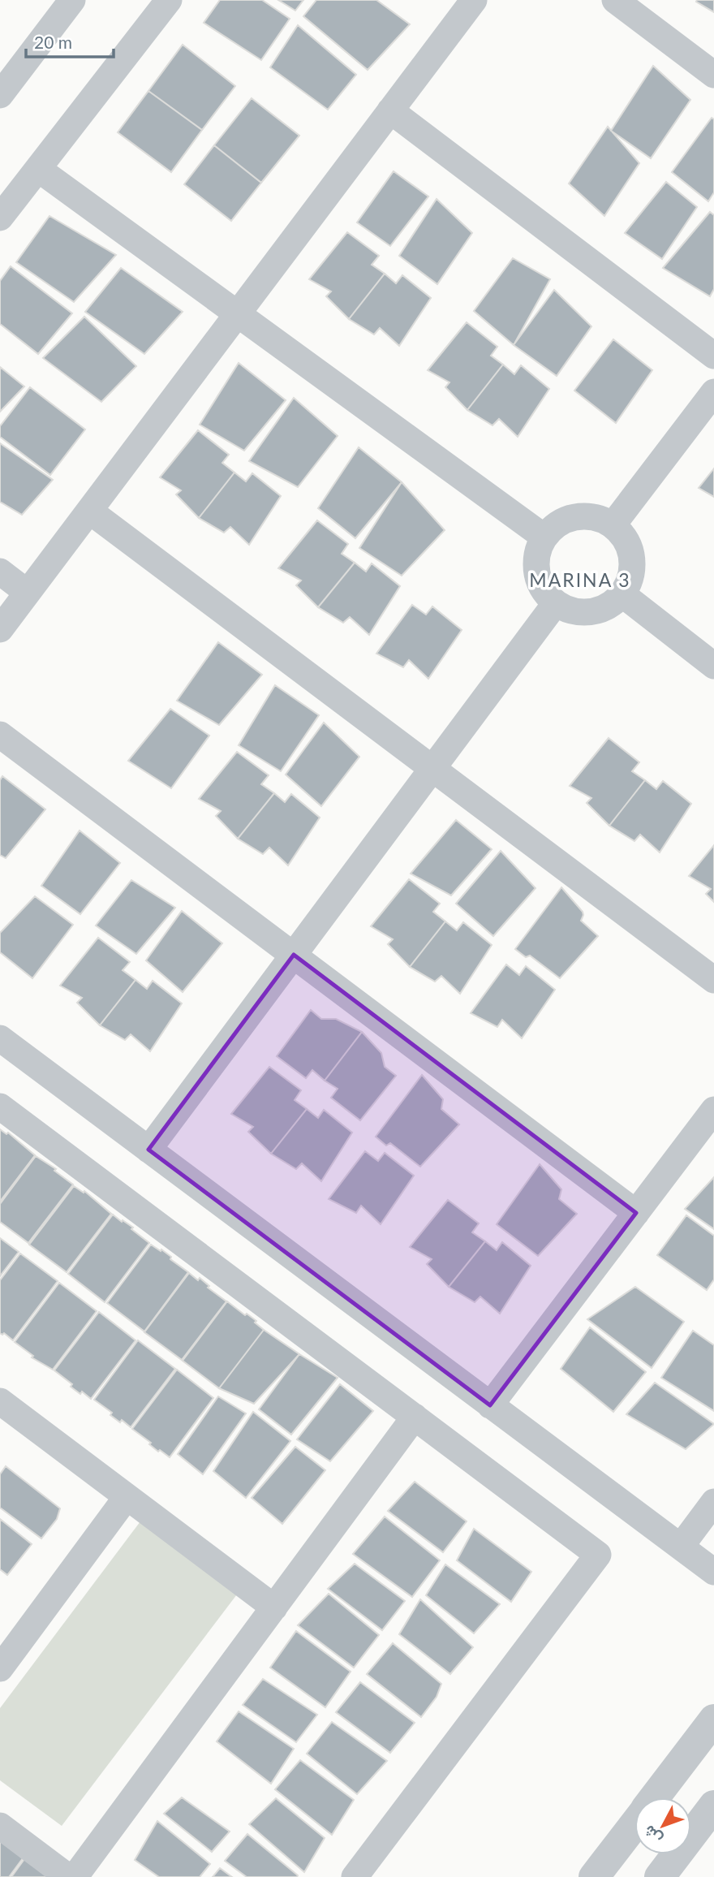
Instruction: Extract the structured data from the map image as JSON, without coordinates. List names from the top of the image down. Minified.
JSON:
{"districts":["MARINA 3"],"scale_bar":"20 m","north":"bottom left"}
